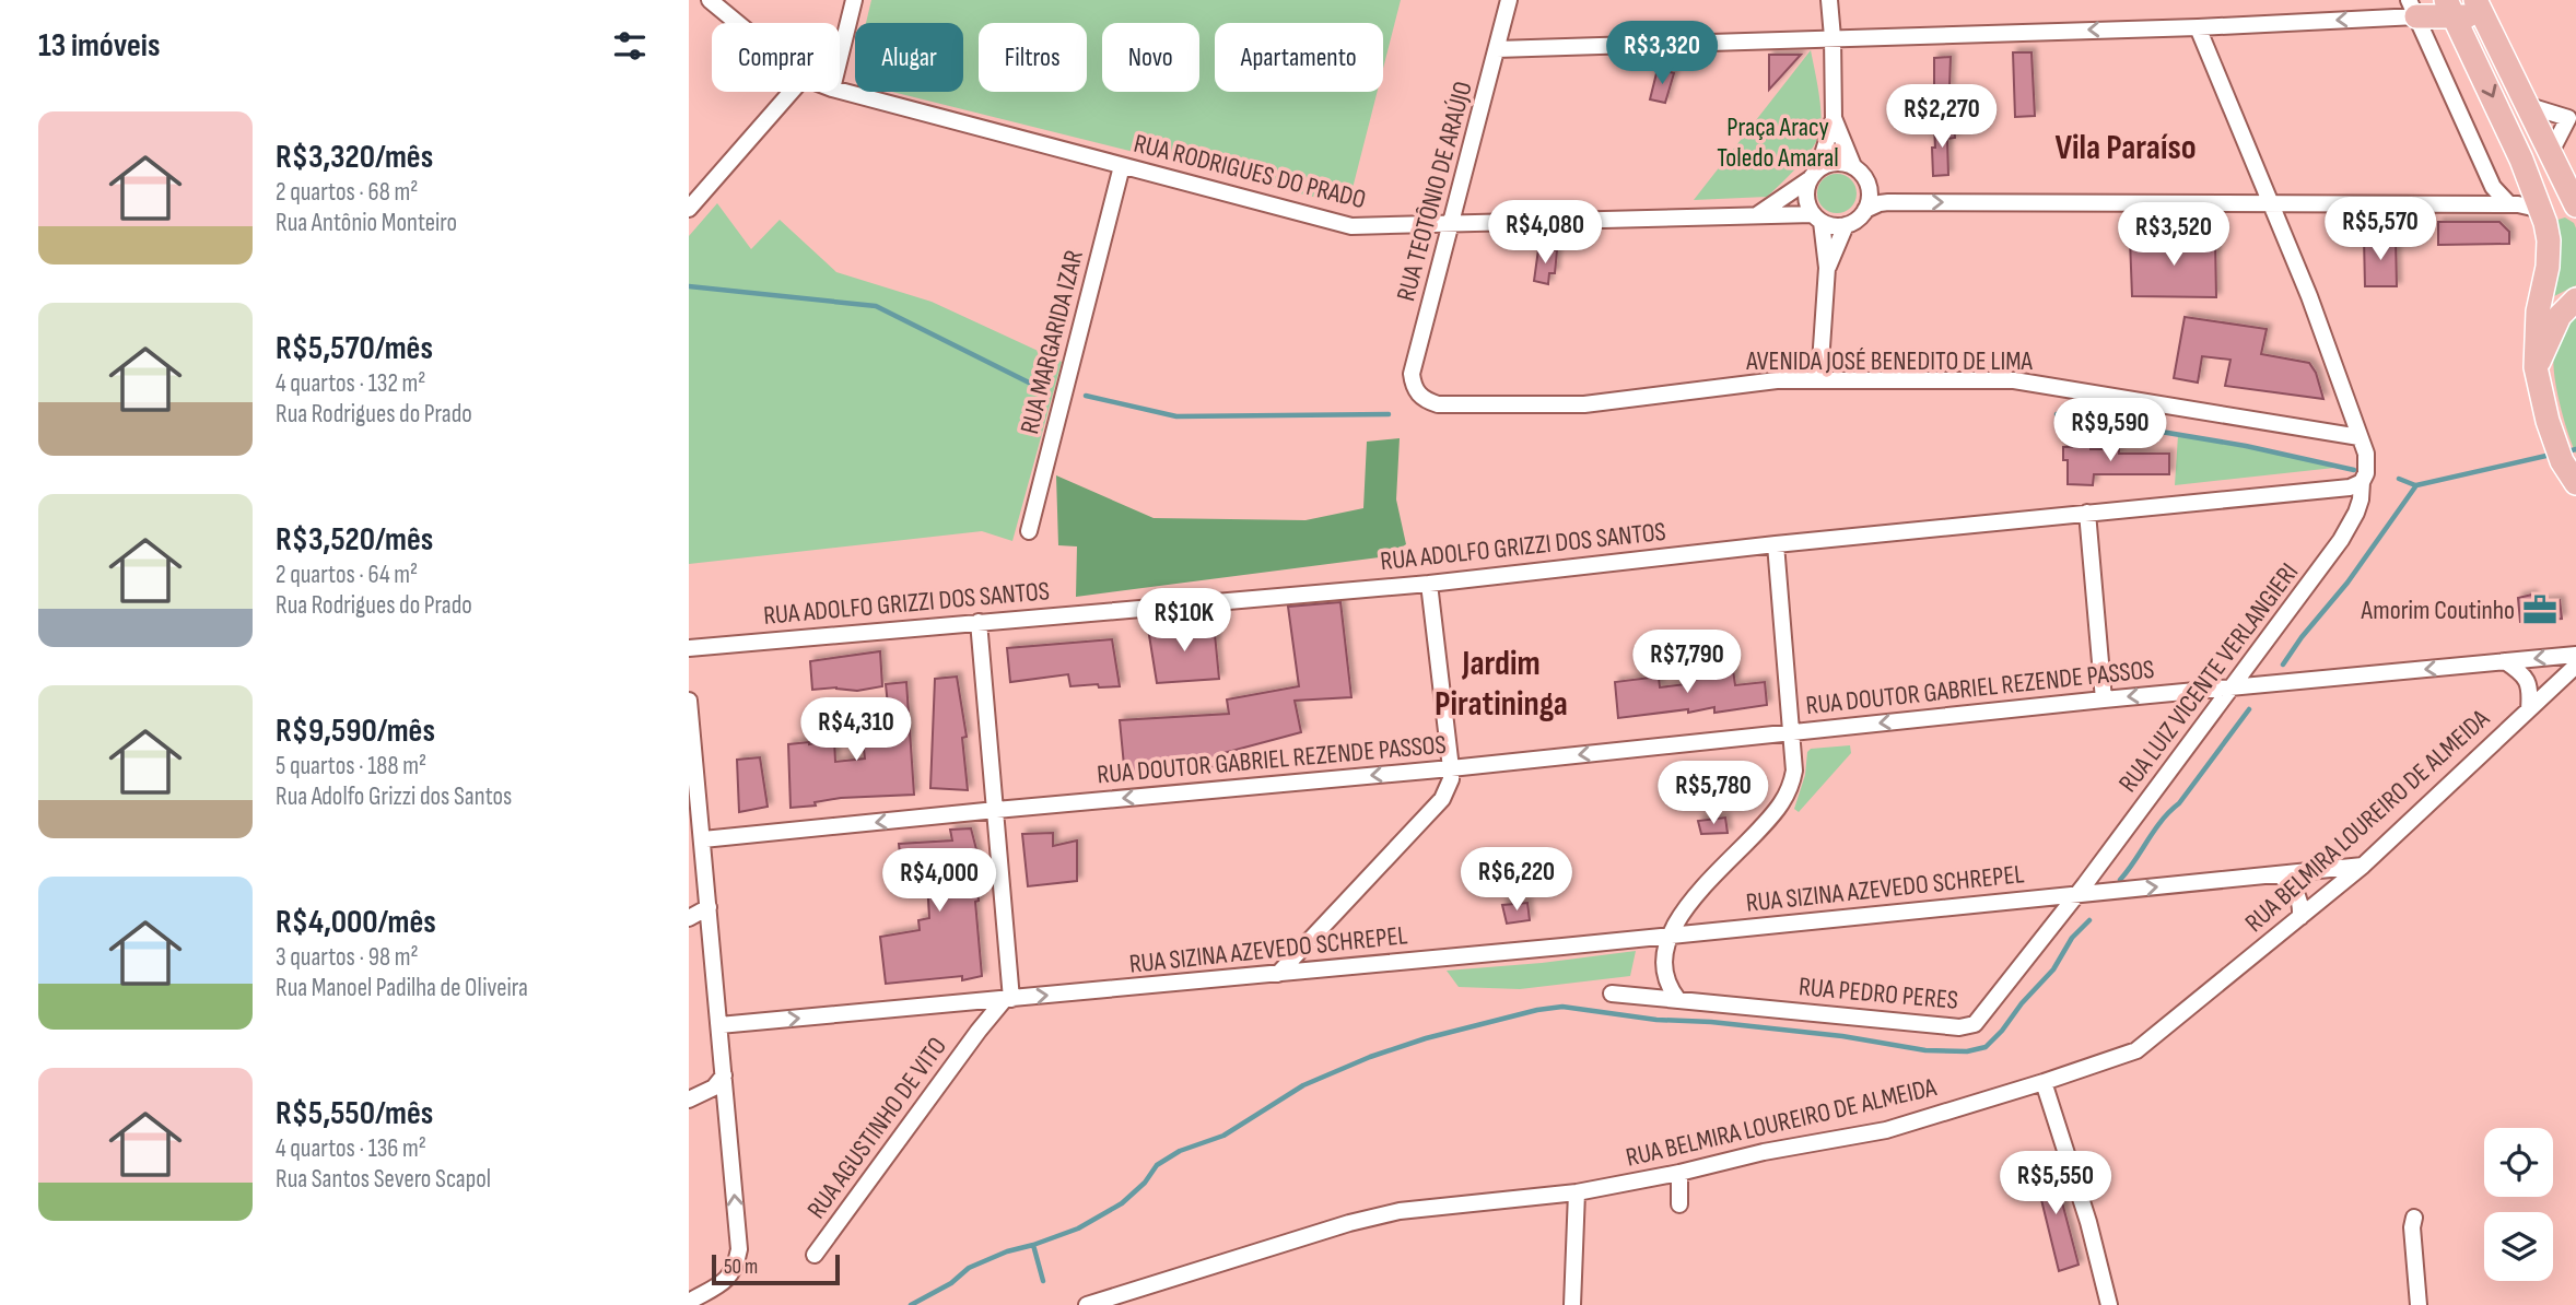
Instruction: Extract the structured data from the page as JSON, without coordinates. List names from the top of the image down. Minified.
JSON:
{"streets":{"street":["RUA RODRIGUES DO PRADO","RUA TEOTÔNIO DE ARAÚJO","RUA MARGARIDA IZAR","AVENIDA JOSÉ BENEDITO DE LIMA","RUA ADOLFO GRIZZI DOS SANTOS","RUA LUIZ VICENTE VERLANGIERI","RUA DOUTOR GABRIEL REZENDE PASSOS","RUA BELMIRA LOUREIRO DE ALMEIDA","RUA SIZINA AZEVEDO SCHREPEL","RUA PEDRO PERES","RUA AGUSTINHO DE VITO"]},"crossings":[["RUA RODRIGUES DO PRADO","RUA TEOTÔNIO DE ARAÚJO"],["RUA RODRIGUES DO PRADO","RUA MARGARIDA IZAR"],["RUA TEOTÔNIO DE ARAÚJO","AVENIDA JOSÉ BENEDITO DE LIMA"],["AVENIDA JOSÉ BENEDITO DE LIMA","RUA LUIZ VICENTE VERLANGIERI"],["RUA ADOLFO GRIZZI DOS SANTOS","RUA LUIZ VICENTE VERLANGIERI"],["RUA LUIZ VICENTE VERLANGIERI","RUA DOUTOR GABRIEL REZENDE PASSOS"],["RUA LUIZ VICENTE VERLANGIERI","RUA SIZINA AZEVEDO SCHREPEL"],["RUA LUIZ VICENTE VERLANGIERI","RUA PEDRO PERES"],["RUA BELMIRA LOUREIRO DE ALMEIDA","RUA SIZINA AZEVEDO SCHREPEL"],["RUA SIZINA AZEVEDO SCHREPEL","RUA PEDRO PERES"],["RUA SIZINA AZEVEDO SCHREPEL","RUA AGUSTINHO DE VITO"]],"one_way":["RUA DOUTOR GABRIEL REZENDE PASSOS","RUA SIZINA AZEVEDO SCHREPEL"],"districts":["Vila Paraíso","Jardim Piratininga"],"parks":["Praça Aracy Toledo Amaral"],"places":{"office":["Amorim Coutinho"]},"scale_bar":"50 m","page":{"heading":"13 imóveis","price":["R$3,320","R$2,270","R$5,570","R$4,080","R$3,520","R$9,590","R$10K","R$7,790","R$4,310","R$5,780","R$6,220","R$4,000","R$5,550"],"chip":["Comprar","Alugar","Filtros","Novo","Apartamento"],"list":[{"name":"R$3,320/mês","note":"2 quartos · 68 m² · Rua Antônio Monteiro"},{"name":"R$5,570/mês","note":"4 quartos · 132 m² · Rua Rodrigues do Prado"},{"name":"R$3,520/mês","note":"2 quartos · 64 m² · Rua Rodrigues do Prado"},{"name":"R$9,590/mês","note":"5 quartos · 188 m² · Rua Adolfo Grizzi dos Santos"},{"name":"R$4,000/mês","note":"3 quartos · 98 m² · Rua Manoel Padilha de Oliveira"},{"name":"R$5,550/mês","note":"4 quartos · 136 m² · Rua Santos Severo Scapol"}],"scale":"50 m"}}
